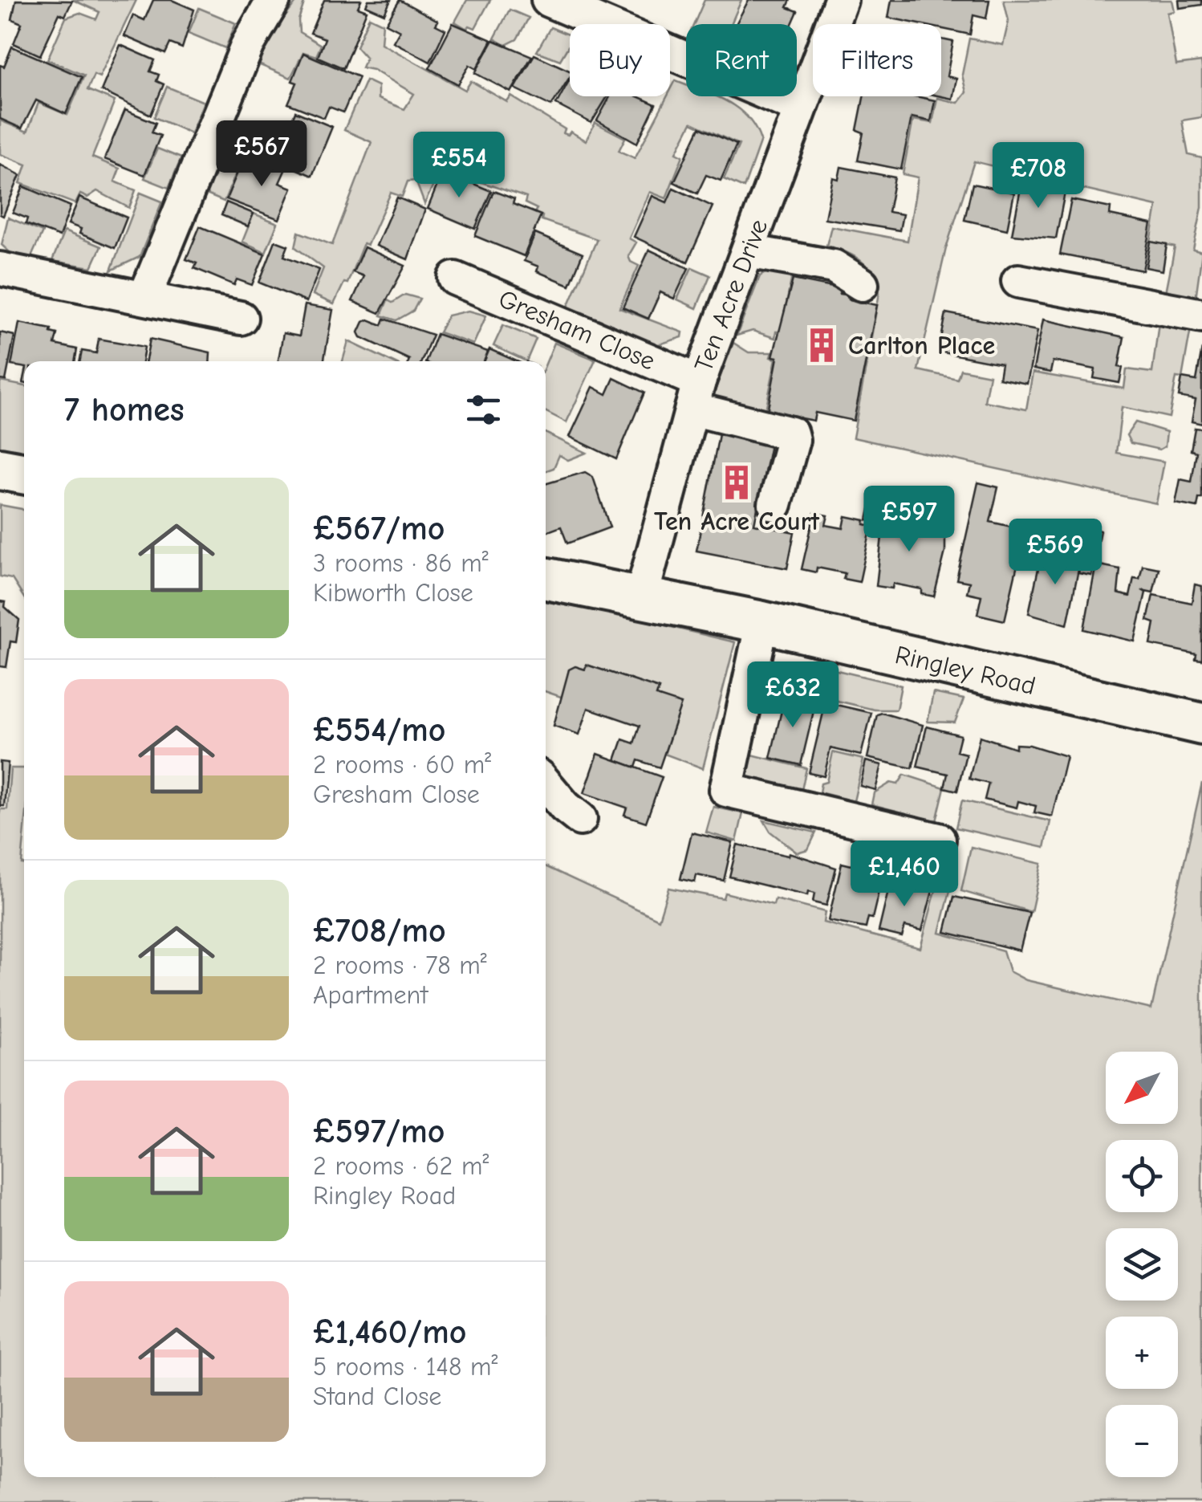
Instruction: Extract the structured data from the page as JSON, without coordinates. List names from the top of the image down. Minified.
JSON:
{"streets":{"main road":["Ringley Road"],"street":["Ten Acre Drive","Gresham Close"]},"crossings":[["Ten Acre Drive","Gresham Close"],["Ten Acre Drive","Ringley Road"]],"places":{"building":["Carlton Place","Ten Acre Court"]},"north":"bottom left","page":{"chip":["Buy","Rent","Filters"],"price":["£567","£554","£708","£597","£569","£632","£1,460"],"heading":"7 homes","list":[{"name":"£567/mo","note":"3 rooms · 86 m² · Kibworth Close"},{"name":"£554/mo","note":"2 rooms · 60 m² · Gresham Close"},{"name":"£708/mo","note":"2 rooms · 78 m² · Apartment"},{"name":"£597/mo","note":"2 rooms · 62 m² · Ringley Road"},{"name":"£1,460/mo","note":"5 rooms · 148 m² · Stand Close"}],"map_buttons":["+","−"]}}
